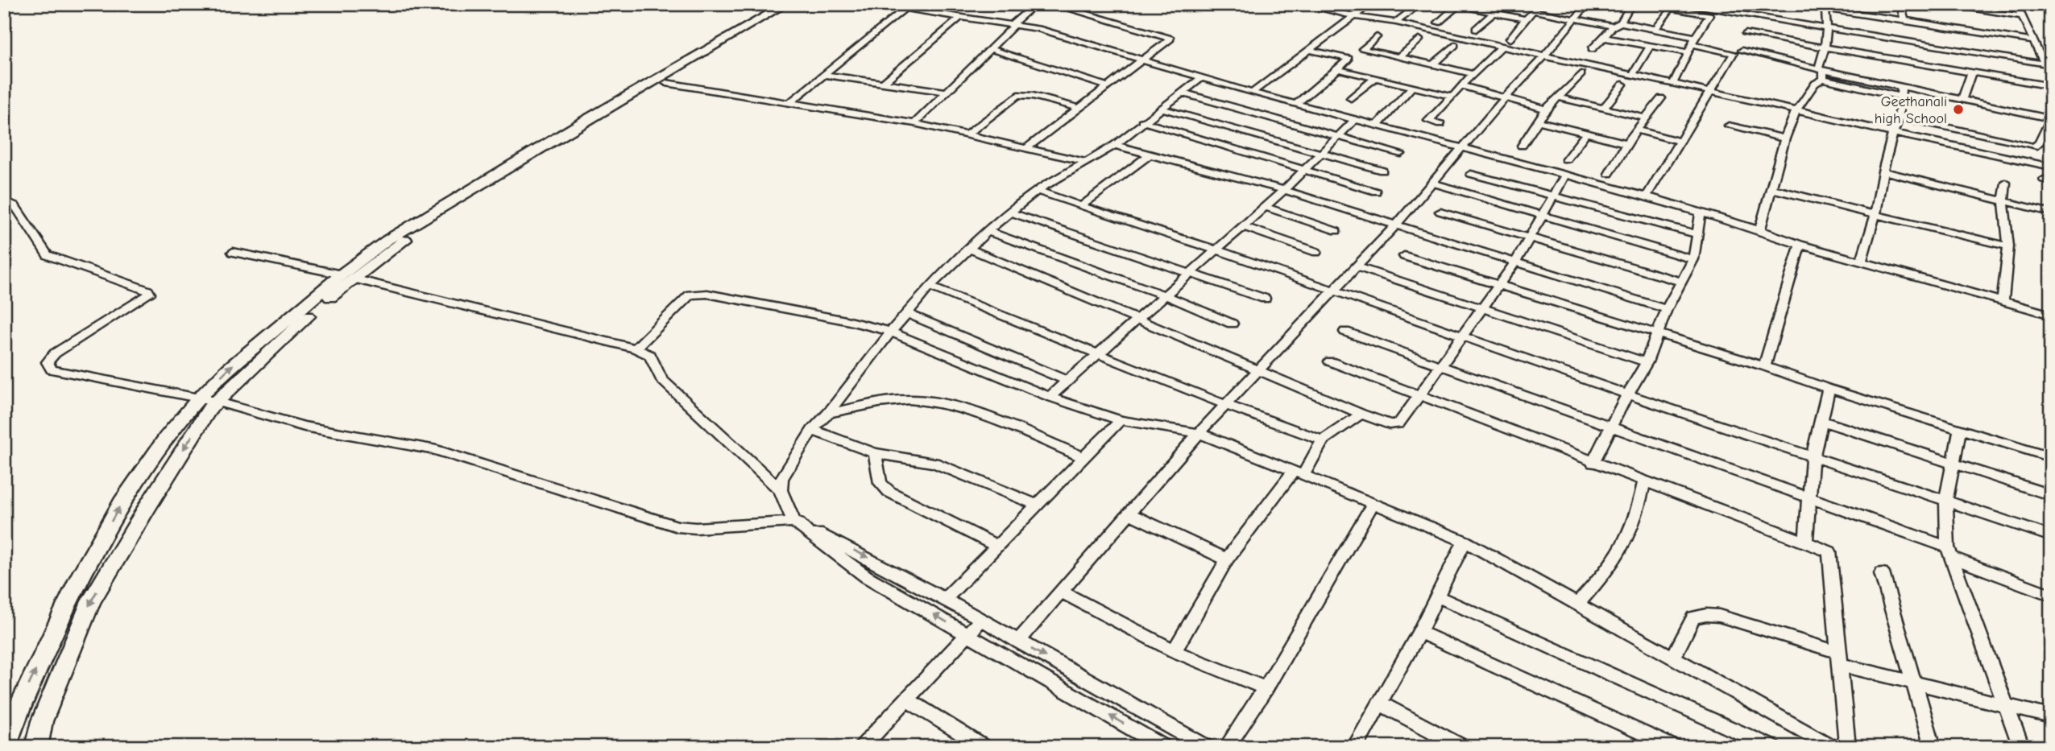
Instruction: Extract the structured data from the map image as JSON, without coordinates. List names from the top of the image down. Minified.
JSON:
{"places":["Geethanali high School"]}
